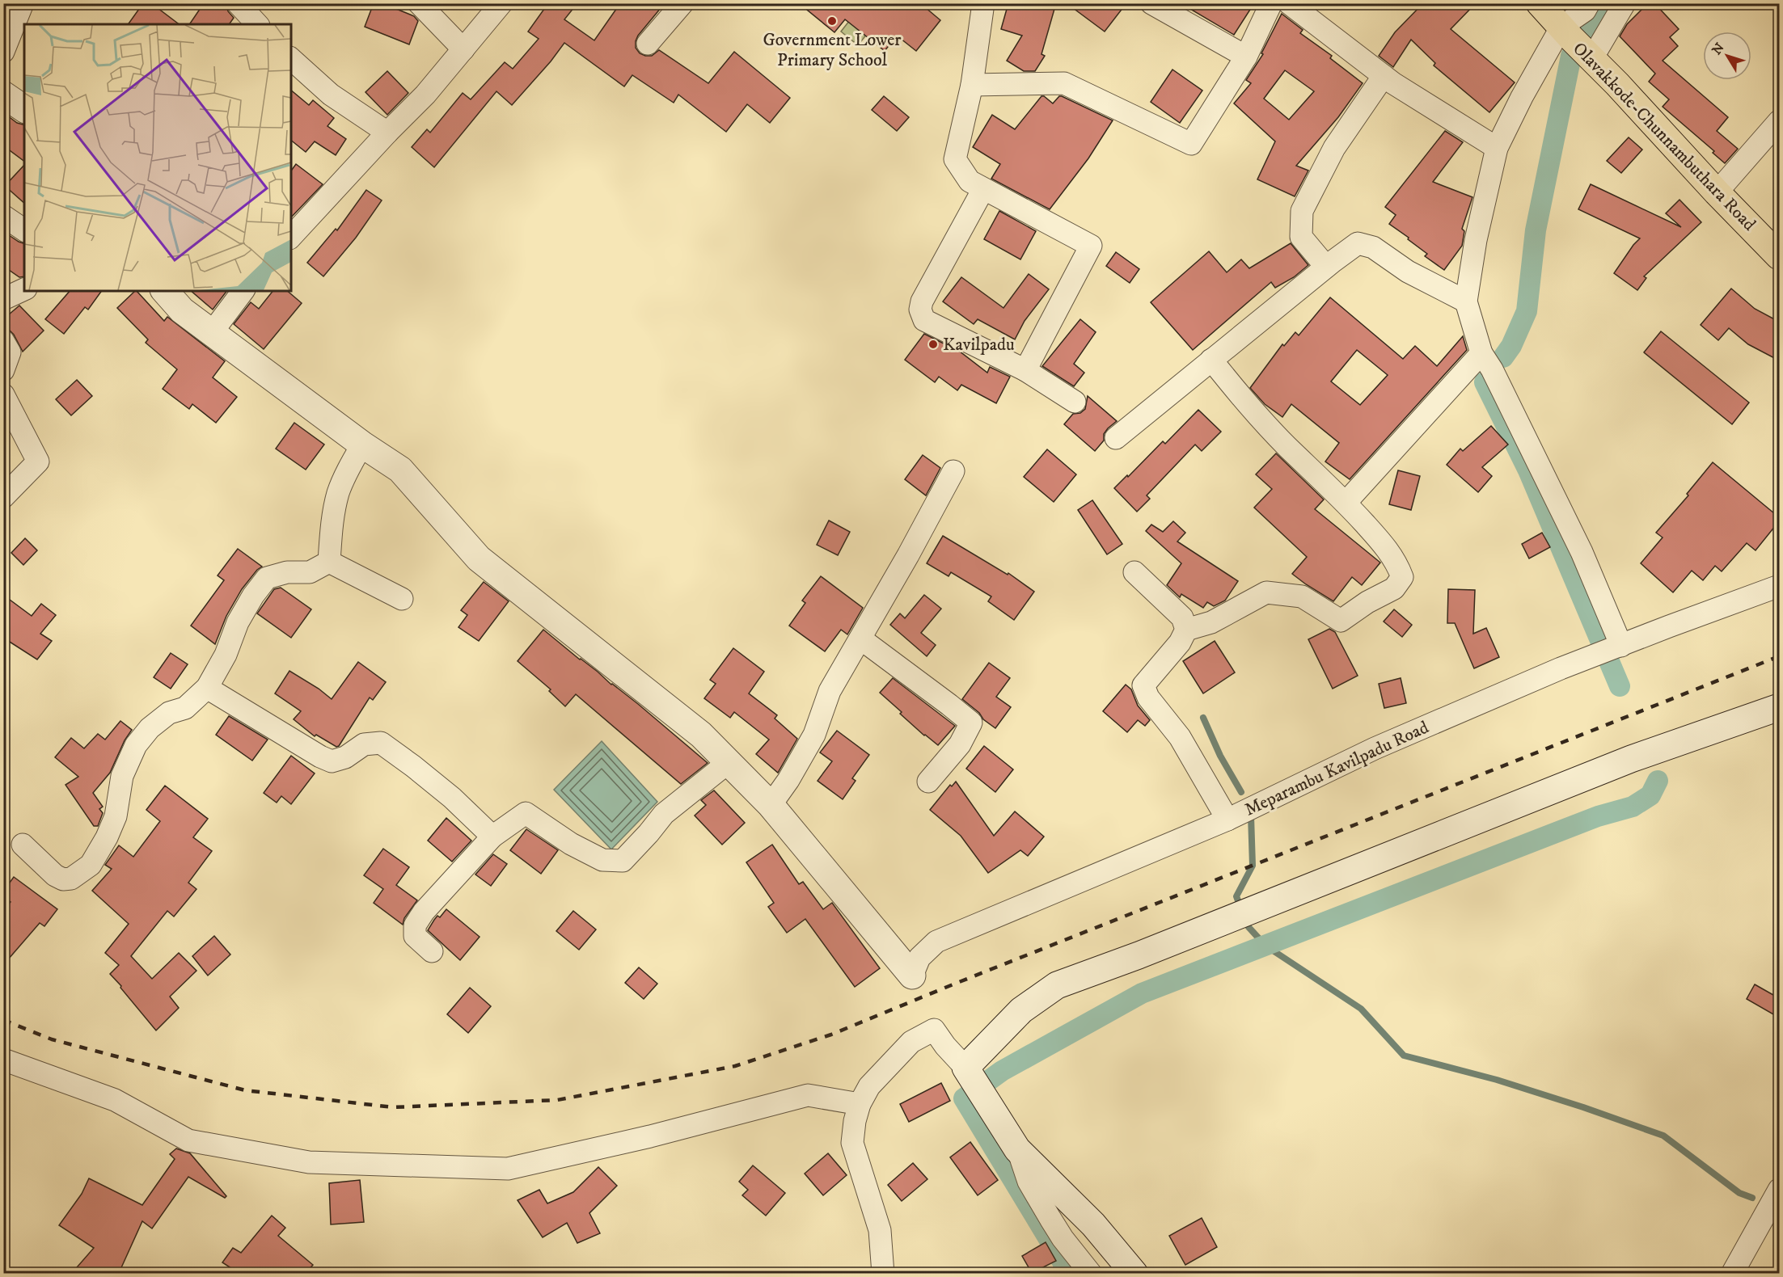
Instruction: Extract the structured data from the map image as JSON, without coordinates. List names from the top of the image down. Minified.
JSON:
{"streets":{"main road":["Olavakkode-Chunnambuthara Road"],"street":["Meparambu Kavilpadu Road"]},"places":["Government Lower Primary School","Kavilpadu"],"north":"top left"}
